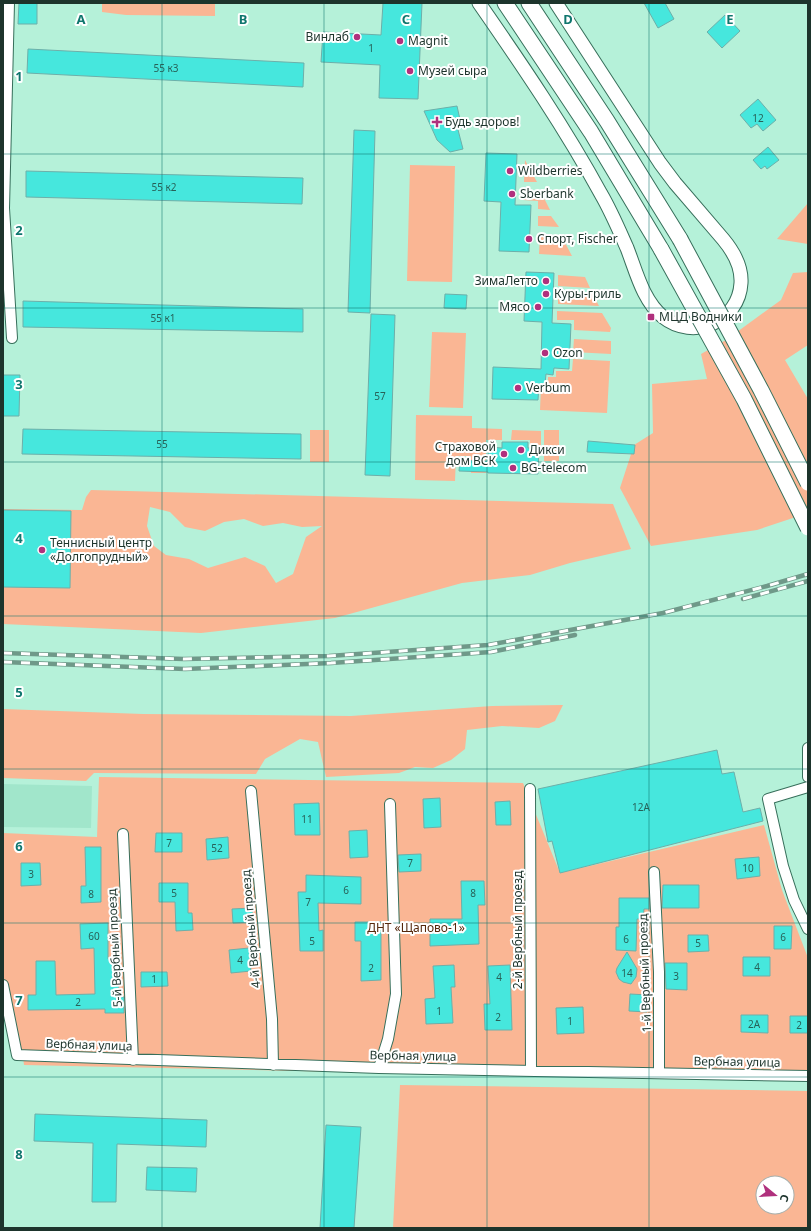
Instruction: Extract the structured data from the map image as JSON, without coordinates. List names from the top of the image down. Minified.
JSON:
{"streets":{"street":["4-й Вербный проезд","2-й Вербный проезд","5-й Вербный проезд","1-й Вербный проезд","Вербная улица"]},"crossings":[["4-й Вербный проезд","Вербная улица"],["2-й Вербный проезд","Вербная улица"],["5-й Вербный проезд","Вербная улица"],["1-й Вербный проезд","Вербная улица"]],"parks":["ДНТ «Щапово-1»"],"places":{"other":["Винлаб","Magnit","Музей сыра","Wildberries","Sberbank","Спорт, Fischer","ЗимаЛетто","Куры-гриль","Мясо","Ozon","Verbum","Дикси","Страховой дом ВСК","BG-telecom","Теннисный центр «Долгопрудный»"],"health":["Будь здоров!"],"transit":["МЦД Водники"]},"house_numbers":["1","55 к3","12","55 к2","55 к1","57","55","12А","11","7","52","7","10","3","6","5","8","8","7","60","6","6","5","5","4","4","2","14","3","4","1","2","1","2","1","2А","2"],"north":"right","grid":{"columns":["A","B","C","D","E"],"rows":["1","2","3","4","5","6","7","8"]}}
